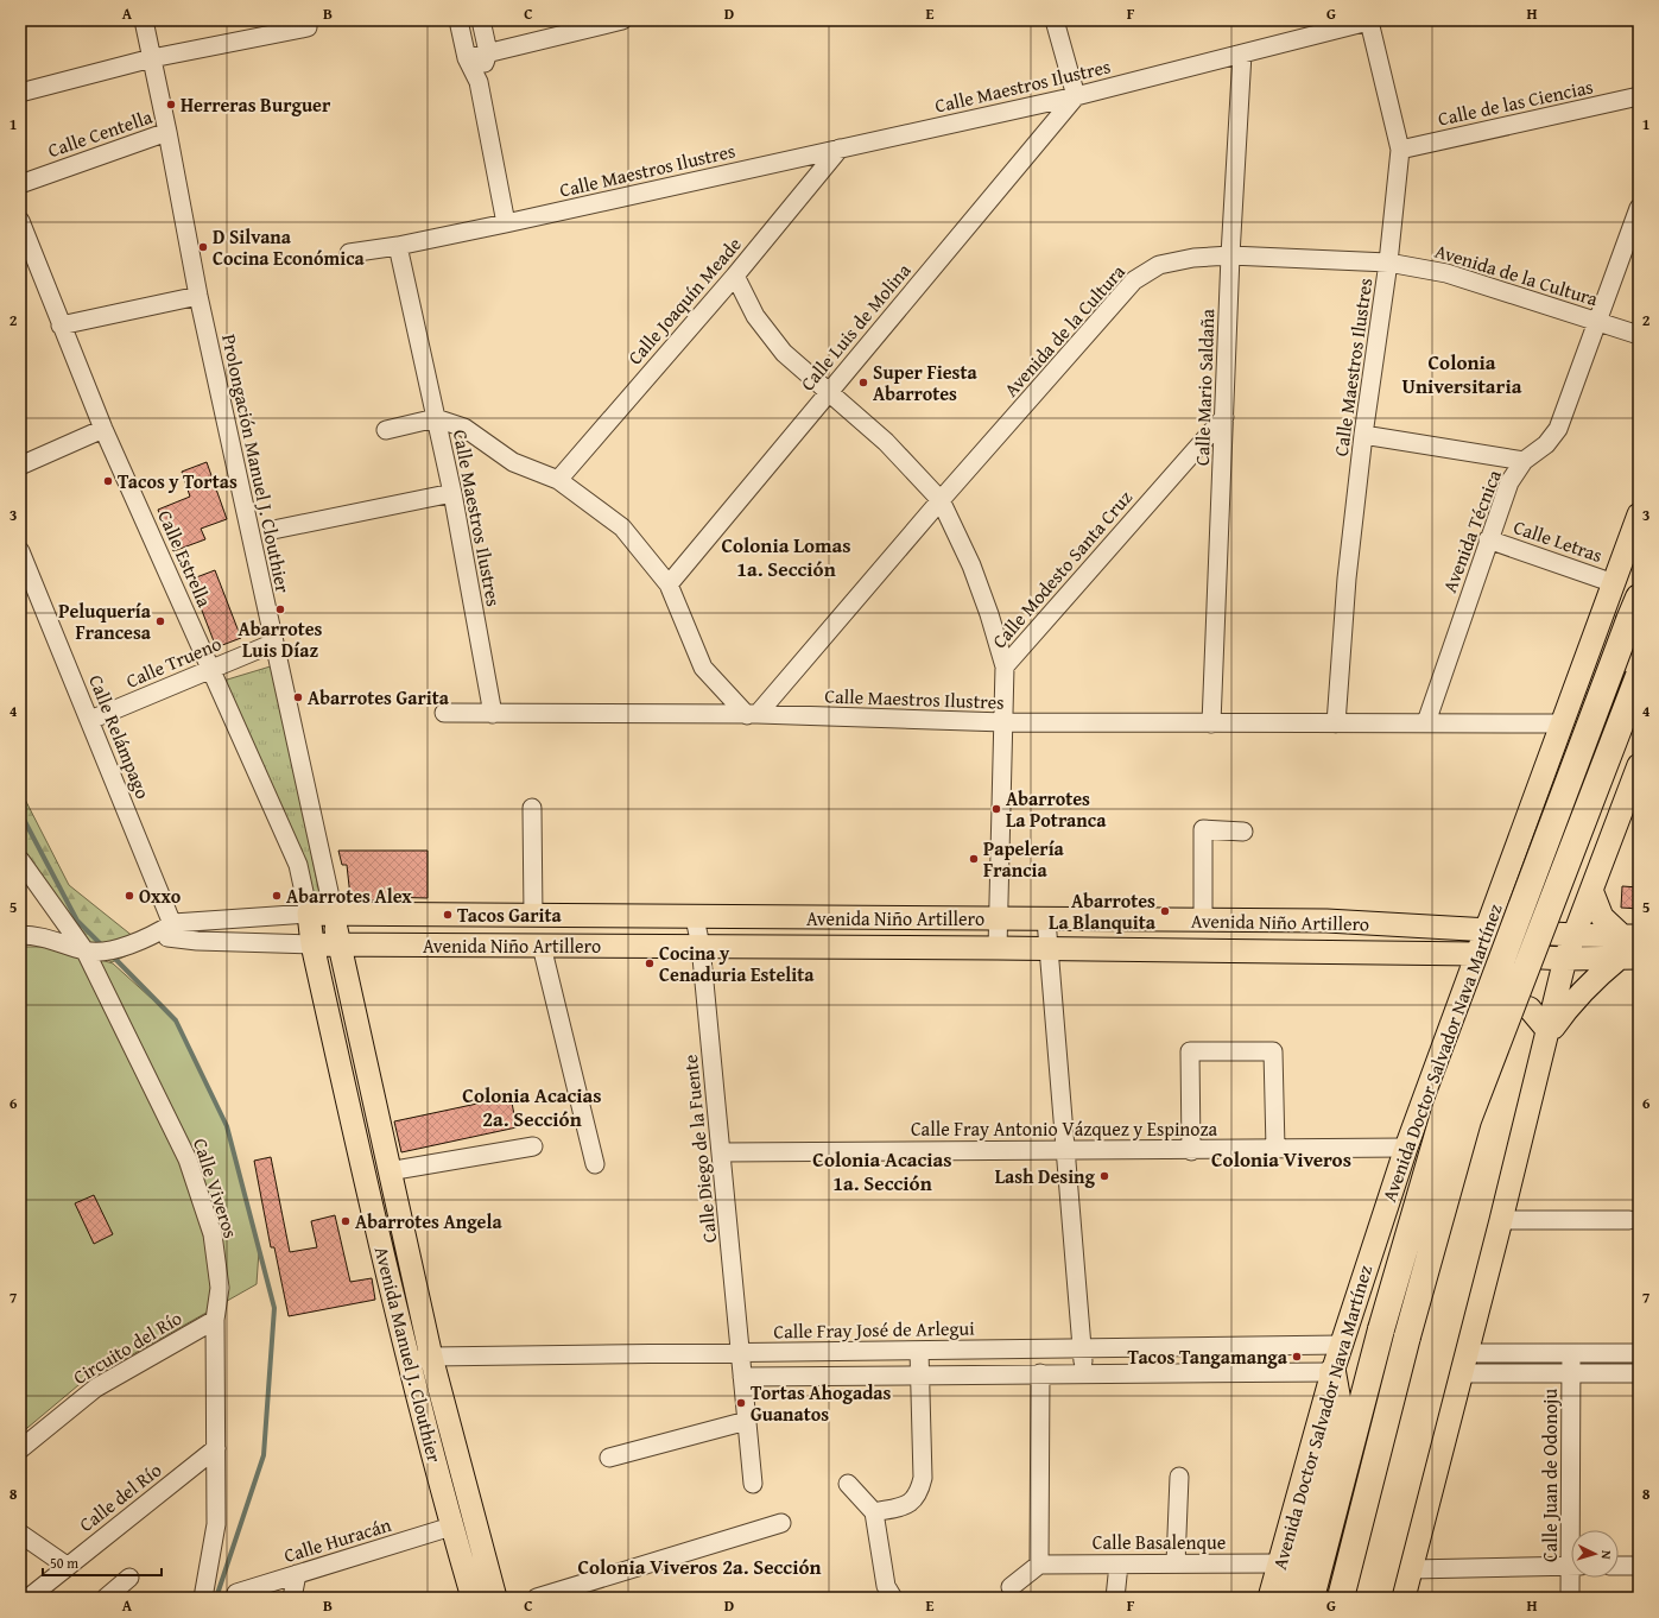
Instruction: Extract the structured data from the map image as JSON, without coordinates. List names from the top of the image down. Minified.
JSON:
{"streets":{"highway":["Avenida Doctor Salvador Nava Martínez"],"main road":["Avenida Niño Artillero","Avenida Manuel J. Clouthier"],"street":["Calle Maestros Ilustres","Calle de las Ciencias","Calle Centella","Avenida de la Cultura","Calle Joaquín Meade","Calle Luis de Molina","Calle Mario Saldaña","Prolongación Manuel J. Clouthier","Avenida Técnica","Calle Letras","Calle Estrella","Calle Modesto Santa Cruz","Calle Trueno","Calle Relámpago","Calle Fray Antonio Vázquez y Espinoza","Calle Diego de la Fuente","Calle Viveros","Calle Fray José de Arlegui","Circuito del Río","Calle Juan de Odonoju","Calle del Río","Calle Huracán","Calle Basalenque"]},"crossings":[["Calle Maestros Ilustres","Calle de las Ciencias"],["Calle Maestros Ilustres","Avenida de la Cultura"],["Calle Maestros Ilustres","Calle Joaquín Meade"],["Calle Maestros Ilustres","Calle Luis de Molina"],["Calle Maestros Ilustres","Calle Mario Saldaña"],["Calle Maestros Ilustres","Avenida Técnica"],["Calle Maestros Ilustres","Calle Modesto Santa Cruz"],["Calle Maestros Ilustres","Avenida Doctor Salvador Nava Martínez"],["Calle Centella","Prolongación Manuel J. Clouthier"],["Avenida de la Cultura","Calle Mario Saldaña"],["Avenida de la Cultura","Avenida Técnica"],["Calle Mario Saldaña","Calle Modesto Santa Cruz"],["Prolongación Manuel J. Clouthier","Calle Trueno"],["Prolongación Manuel J. Clouthier","Avenida Niño Artillero"],["Prolongación Manuel J. Clouthier","Avenida Manuel J. Clouthier"],["Avenida Técnica","Calle Letras"],["Calle Letras","Avenida Doctor Salvador Nava Martínez"],["Calle Estrella","Calle Trueno"],["Calle Estrella","Avenida Niño Artillero"],["Calle Estrella","Avenida Manuel J. Clouthier"],["Calle Modesto Santa Cruz","Avenida Niño Artillero"],["Calle Trueno","Calle Relámpago"],["Calle Relámpago","Avenida Niño Artillero"],["Avenida Niño Artillero","Avenida Doctor Salvador Nava Martínez"],["Avenida Niño Artillero","Calle Diego de la Fuente"],["Avenida Niño Artillero","Calle Viveros"],["Avenida Niño Artillero","Avenida Manuel J. Clouthier"],["Avenida Doctor Salvador Nava Martínez","Calle Fray Antonio Vázquez y Espinoza"],["Avenida Doctor Salvador Nava Martínez","Calle Fray José de Arlegui"],["Avenida Doctor Salvador Nava Martínez","Calle Basalenque"],["Calle Fray Antonio Vázquez y Espinoza","Calle Diego de la Fuente"],["Calle Diego de la Fuente","Calle Fray José de Arlegui"],["Calle Viveros","Circuito del Río"],["Calle Viveros","Calle del Río"],["Calle Fray José de Arlegui","Avenida Manuel J. Clouthier"],["Avenida Manuel J. Clouthier","Calle Huracán"]],"districts":["Colonia Universitaria","Colonia Lomas 1a. Sección","Colonia Acacias 2a. Sección","Colonia Acacias 1a. Sección","Colonia Viveros","Colonia Viveros 2a. Sección"],"places":["Herreras Burguer","D Silvana Cocina Económica","Super Fiesta Abarrotes","Tacos y Tortas","Abarrotes Luis Díaz","Peluquería Francesa","Abarrotes Garita","Abarrotes La Potranca","Papelería Francia","Oxxo","Abarrotes Alex","Abarrotes La Blanquita","Tacos Garita","Cocina y Cenaduria Estelita","Lash Desing","Abarrotes Angela","Tacos Tangamanga","Tortas Ahogadas Guanatos"],"scale_bar":"50 m","north":"right","grid":{"columns":["A","B","C","D","E","F","G","H"],"rows":["1","2","3","4","5","6","7","8"]}}
